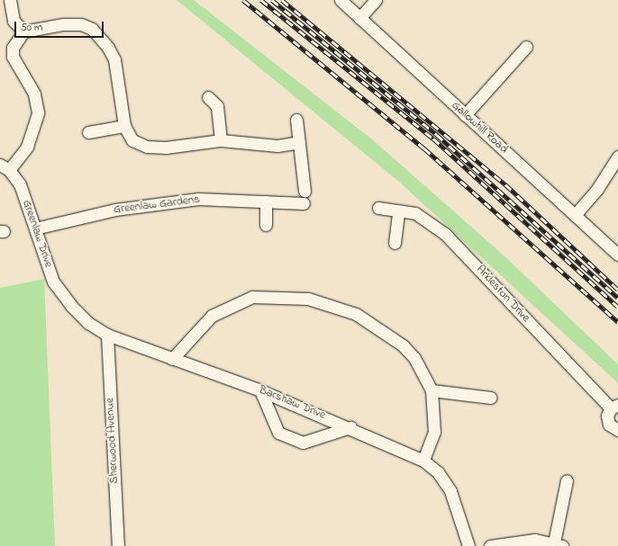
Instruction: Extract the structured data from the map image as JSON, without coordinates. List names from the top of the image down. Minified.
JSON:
{"streets":{"street":["Gallowhill Road","Greenlaw Gardens","Greenlaw Drive","Arkleston Drive","Barshaw Drive","Sherwood Avenue"]},"crossings":[["Greenlaw Gardens","Greenlaw Drive"],["Greenlaw Drive","Barshaw Drive"],["Barshaw Drive","Sherwood Avenue"]],"scale_bar":"50 m"}
